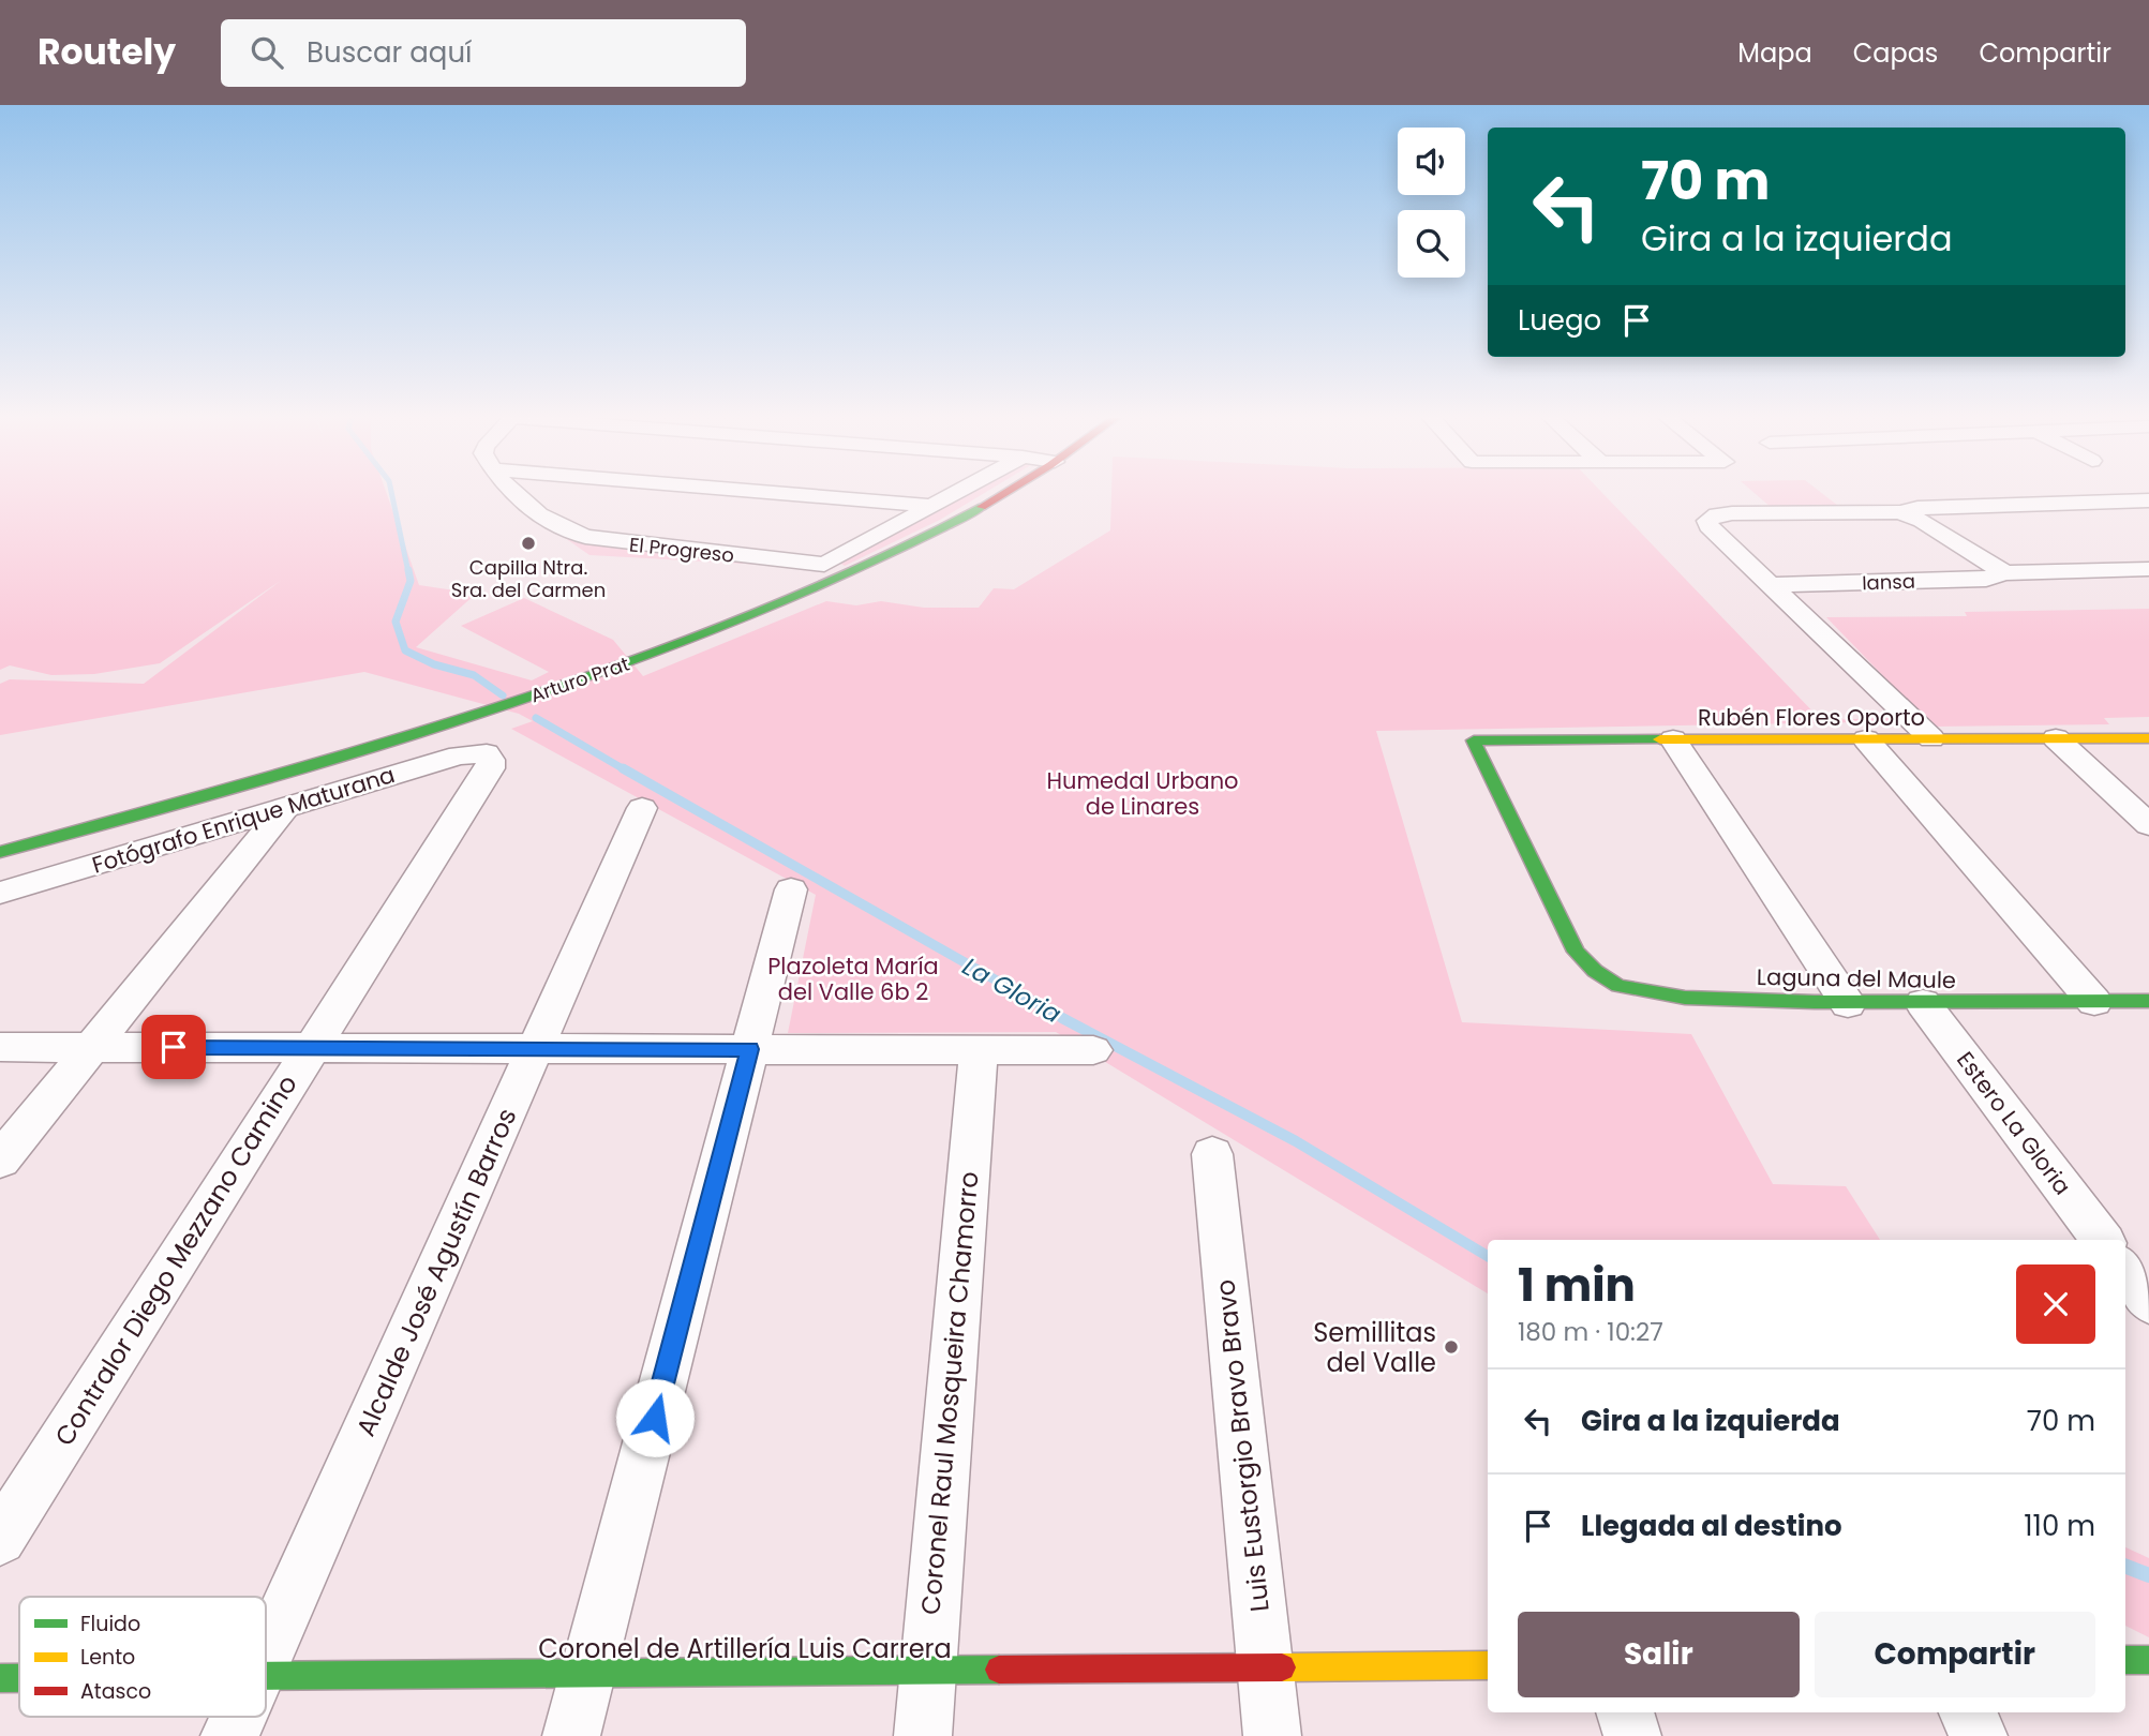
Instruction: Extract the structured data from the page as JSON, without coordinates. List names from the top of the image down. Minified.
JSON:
{"streets":{"street":["El Progreso","Iansa","Arturo Prat","Rubén Flores Oporto","Fotógrafo Enrique Maturana","Laguna del Maule","Estero La Gloria","Contralor Diego Mezzano Camino","Alcalde José Agustín Barros","Coronel Raul Mosqueira Chamorro","Luis Eustorgio Bravo Bravo","Coronel de Artillería Luis Carrera"]},"crossings":[["Rubén Flores Oporto","Laguna del Maule"],["Fotógrafo Enrique Maturana","Contralor Diego Mezzano Camino"],["Laguna del Maule","Estero La Gloria"],["Coronel Raul Mosqueira Chamorro","Coronel de Artillería Luis Carrera"],["Luis Eustorgio Bravo Bravo","Coronel de Artillería Luis Carrera"]],"water":["La Gloria"],"parks":["Humedal Urbano de Linares","Plazoleta María del Valle 6b 2"],"places":["Capilla Ntra. Sra. del Carmen","Semillitas del Valle"],"legend":["Fluido","Lento","Atasco"],"page":{"header":"Routely","search":"Buscar aquí","nav":["Mapa","Capas","Compartir"],"turn":["70 m","Gira a la izquierda"],"then":"Luego","heading":["1 min","180 m · 10:27"],"list":[{"name":"Gira a la izquierda","value":"70 m"},{"name":"Llegada al destino","value":"110 m"}],"buttons":["Salir","Compartir"]}}
